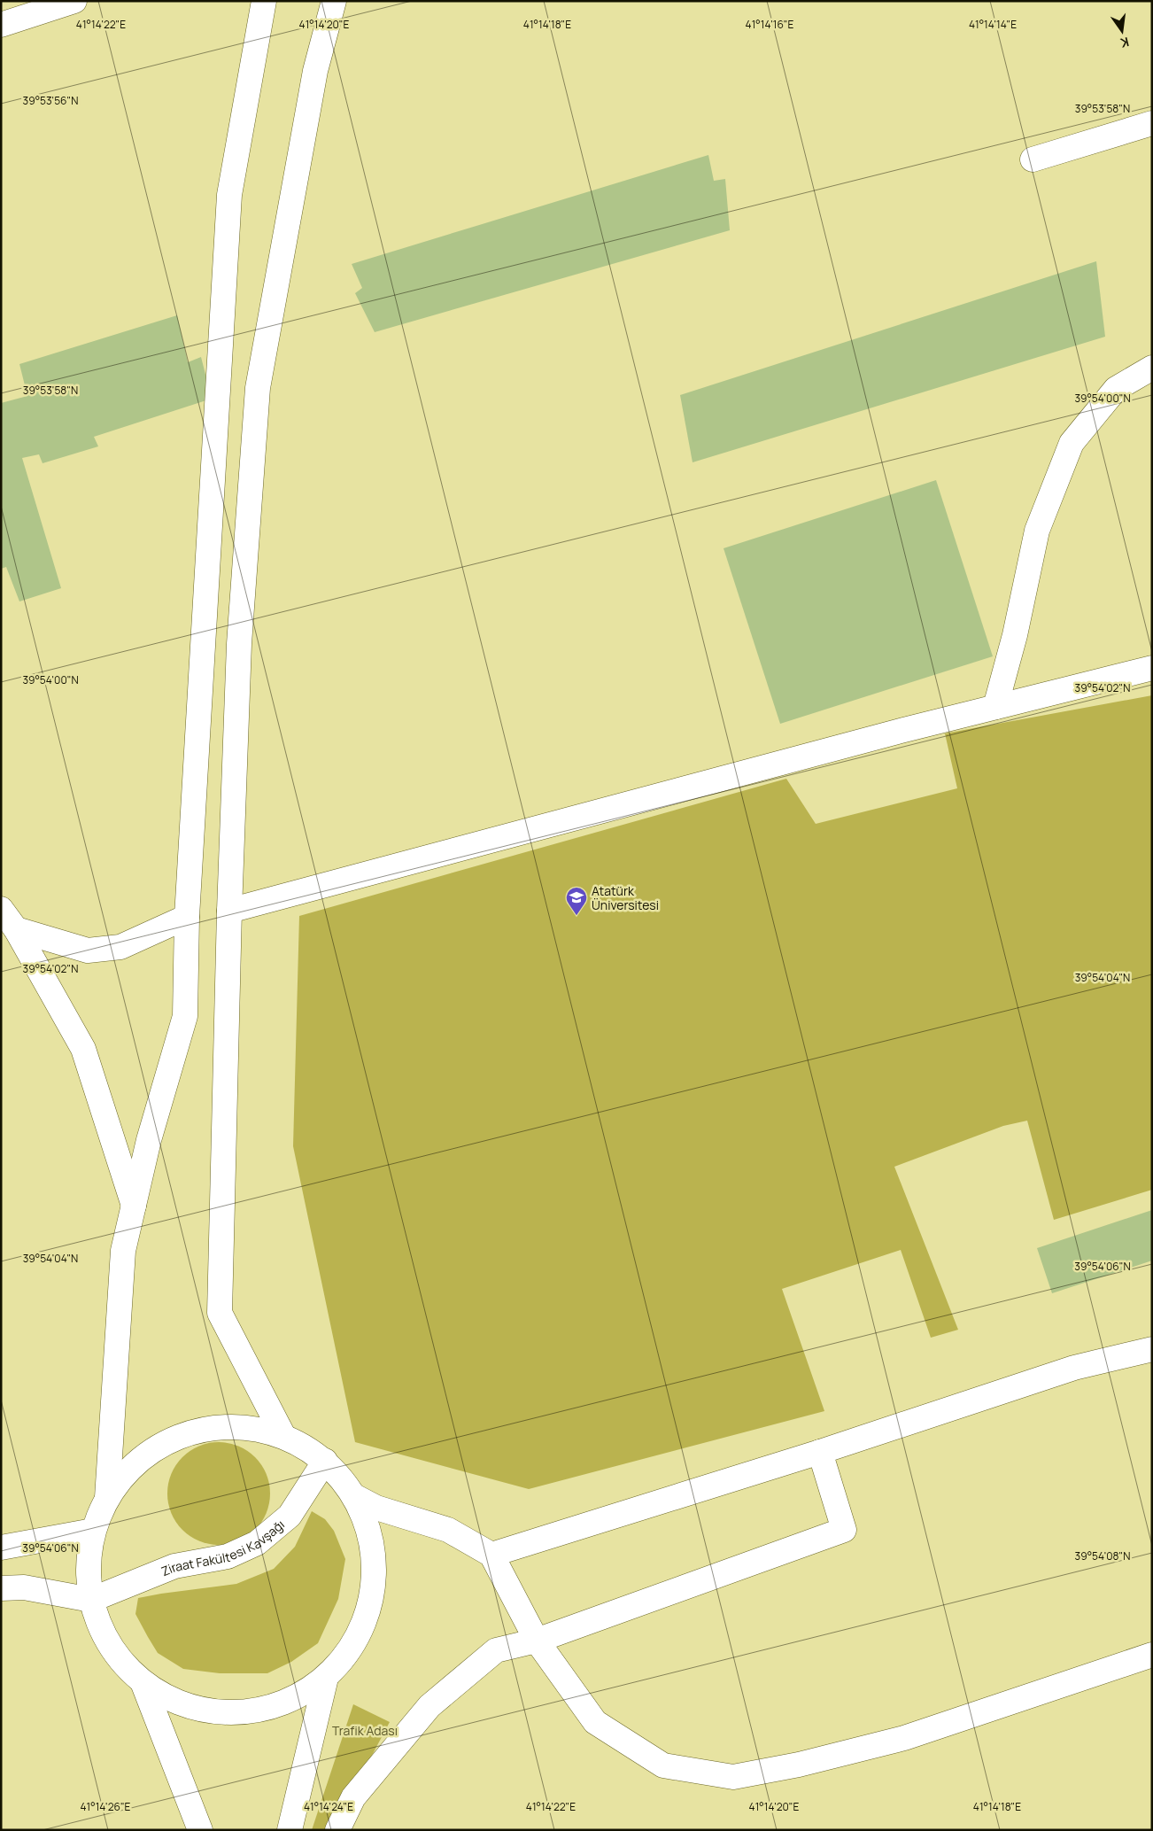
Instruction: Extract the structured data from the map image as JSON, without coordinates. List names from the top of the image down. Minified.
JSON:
{"streets":{"main road":["Ziraat Fakültesi Kavşağı"]},"parks":["Trafik Adası"],"places":{"school or university":["Atatürk Üniversitesi"]},"north":"bottom","coordinates":["41°14'22\"E","41°14'20\"E","41°14'18\"E","41°14'16\"E","41°14'14\"E","39°53'56\"N","39°53'58\"N","39°54'00\"N","39°54'02\"N","39°54'04\"N","39°54'06\"N","39°54'08\"N","41°14'26\"E","41°14'24\"E"]}
